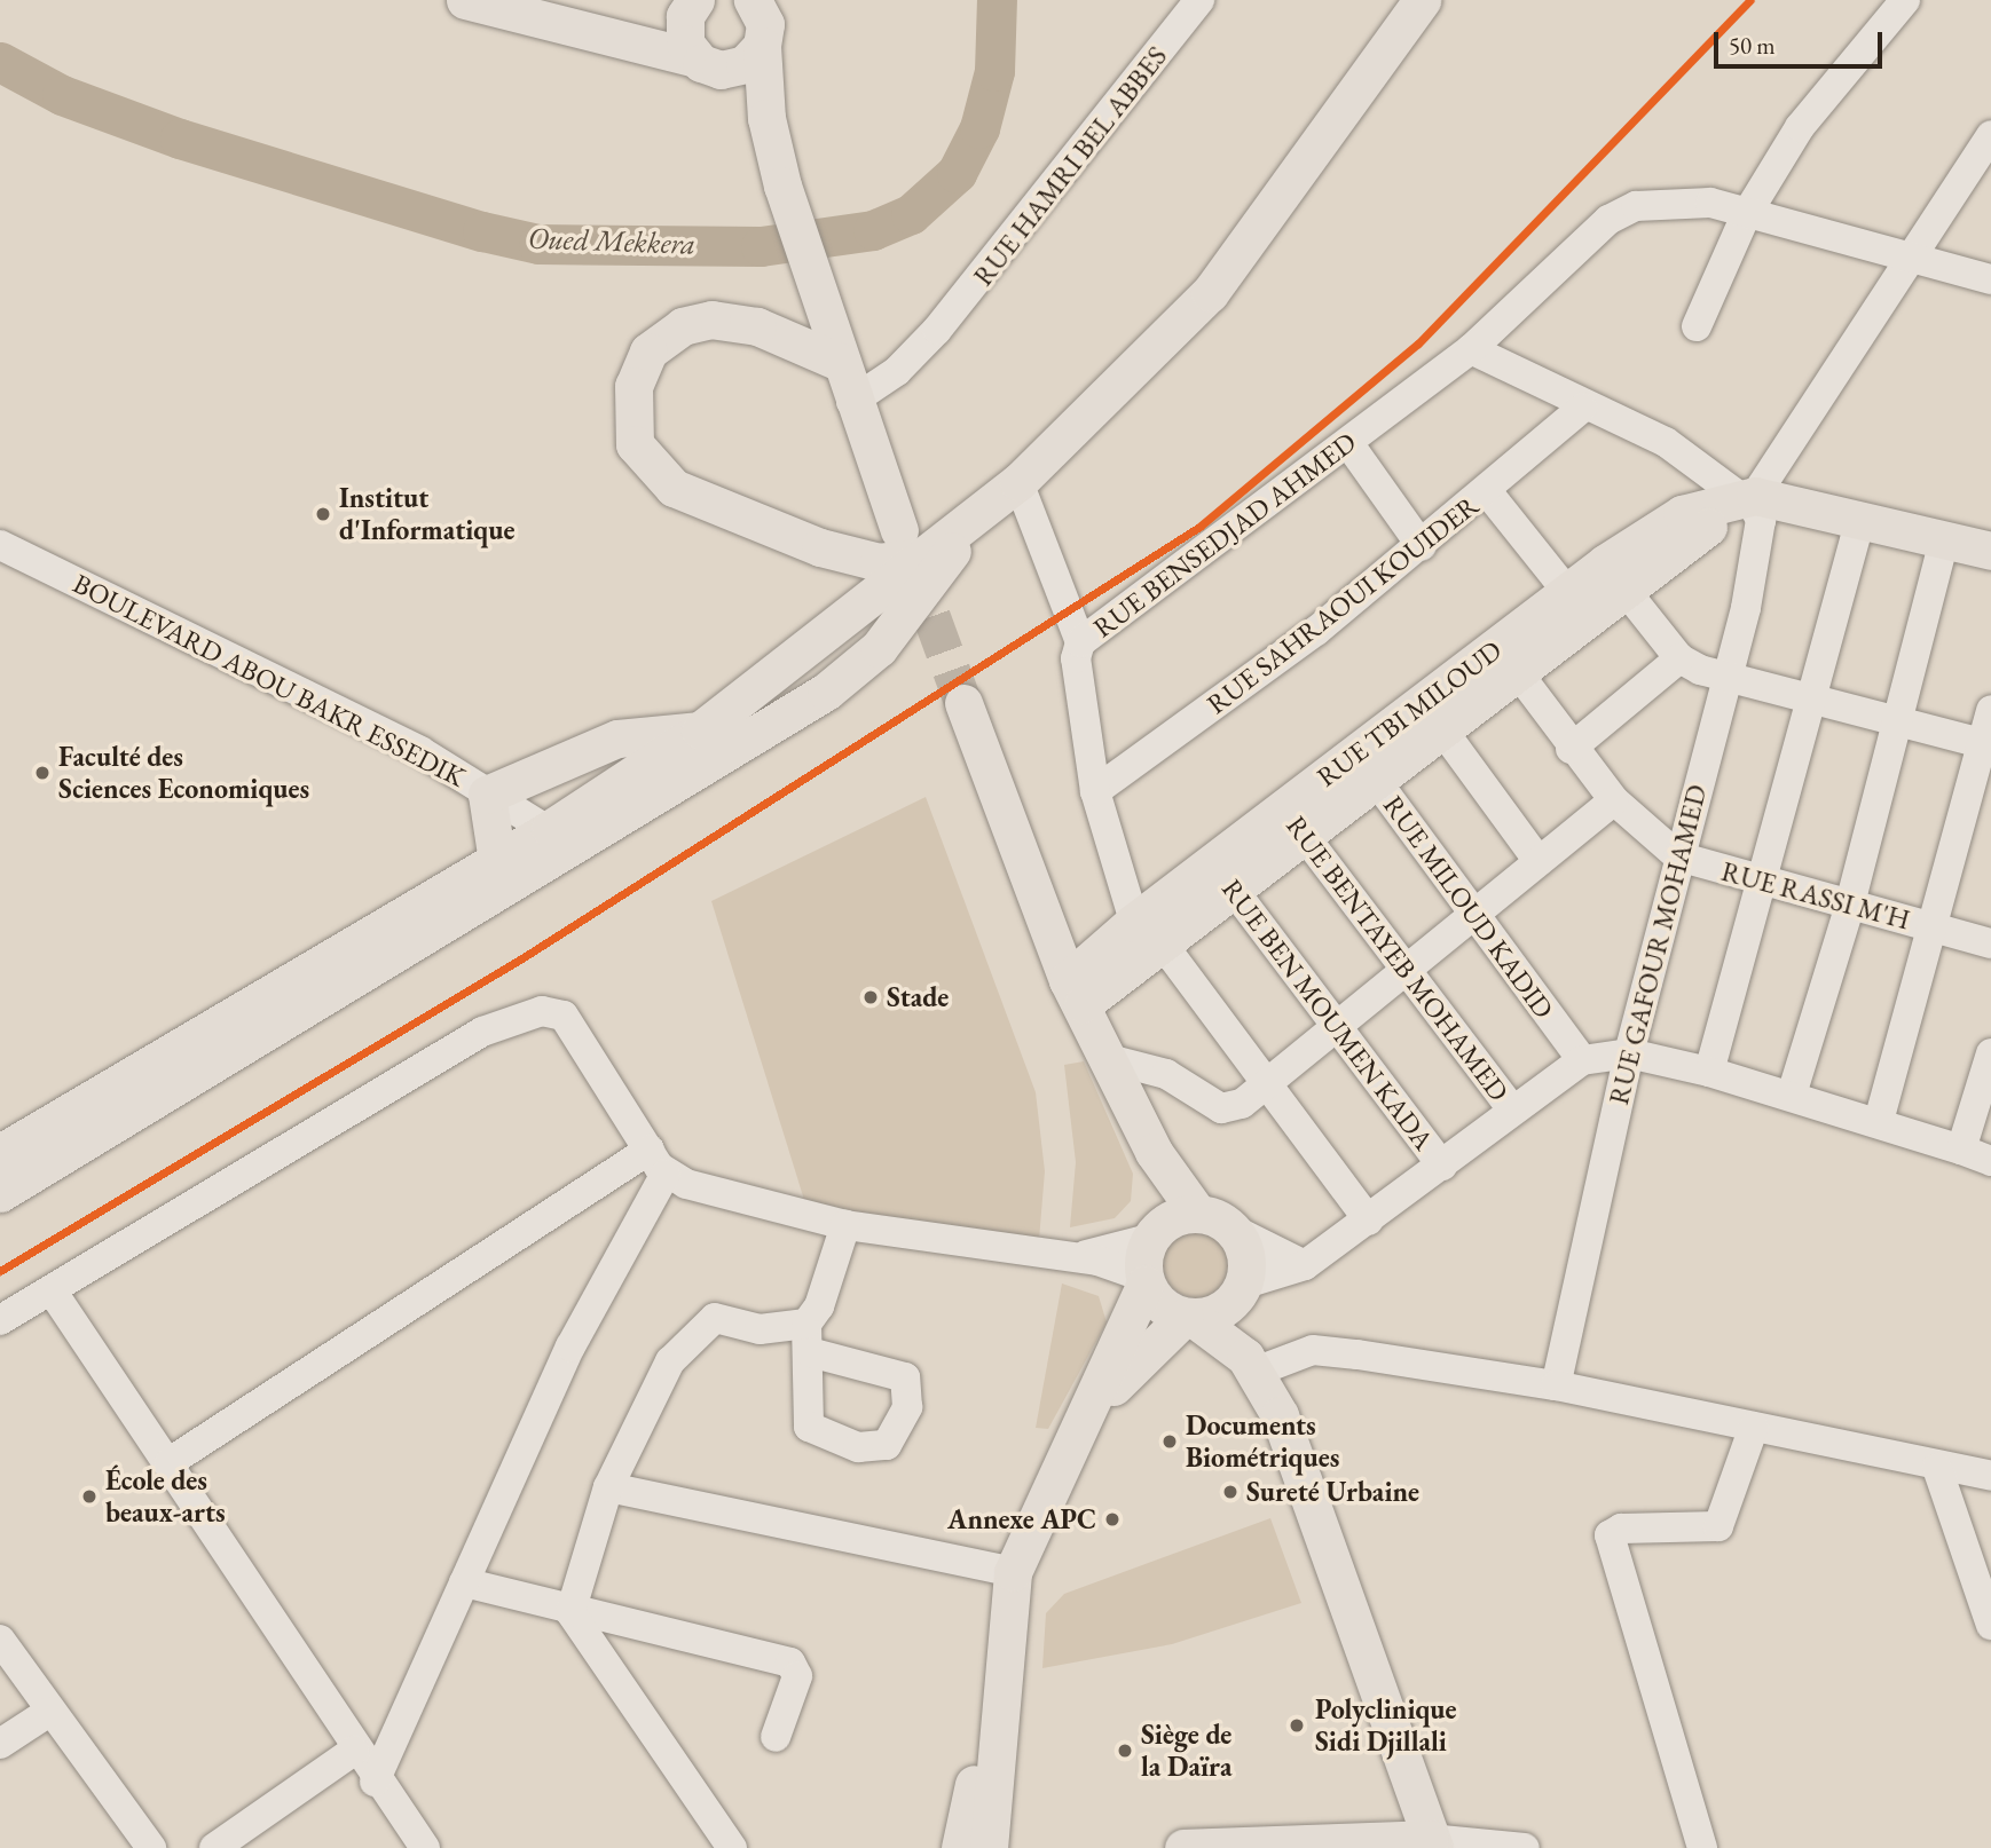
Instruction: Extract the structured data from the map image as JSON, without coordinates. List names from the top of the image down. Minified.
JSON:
{"streets":{"main road":["RUE TBI MILOUD"],"street":["RUE HAMRI BEL ABBES","RUE BENSEDJAD AHMED","RUE SAHRAOUI KOUIDER","BOULEVARD ABOU BAKR ESSEDIK","RUE RASSI M'H","RUE MILOUD KADID","RUE GAFOUR MOHAMED","RUE BENTAYEB MOHAMED","RUE BEN MOUMEN KADA"]},"crossings":[["RUE BENSEDJAD AHMED","RUE SAHRAOUI KOUIDER"],["RUE BENSEDJAD AHMED","RUE TBI MILOUD"],["RUE TBI MILOUD","RUE RASSI M'H"],["RUE TBI MILOUD","RUE MILOUD KADID"],["RUE TBI MILOUD","RUE GAFOUR MOHAMED"],["RUE TBI MILOUD","RUE BENTAYEB MOHAMED"],["RUE TBI MILOUD","RUE BEN MOUMEN KADA"],["RUE RASSI M'H","RUE GAFOUR MOHAMED"]],"water":["Oued Mekkera"],"places":["Institut d'Informatique","Faculté des Sciences Economiques","Stade","Documents Biométriques","Sureté Urbaine","École des beaux-arts","Annexe APC","Polyclinique Sidi Djillali","Siège de la Daïra"],"scale_bar":"50 m"}
